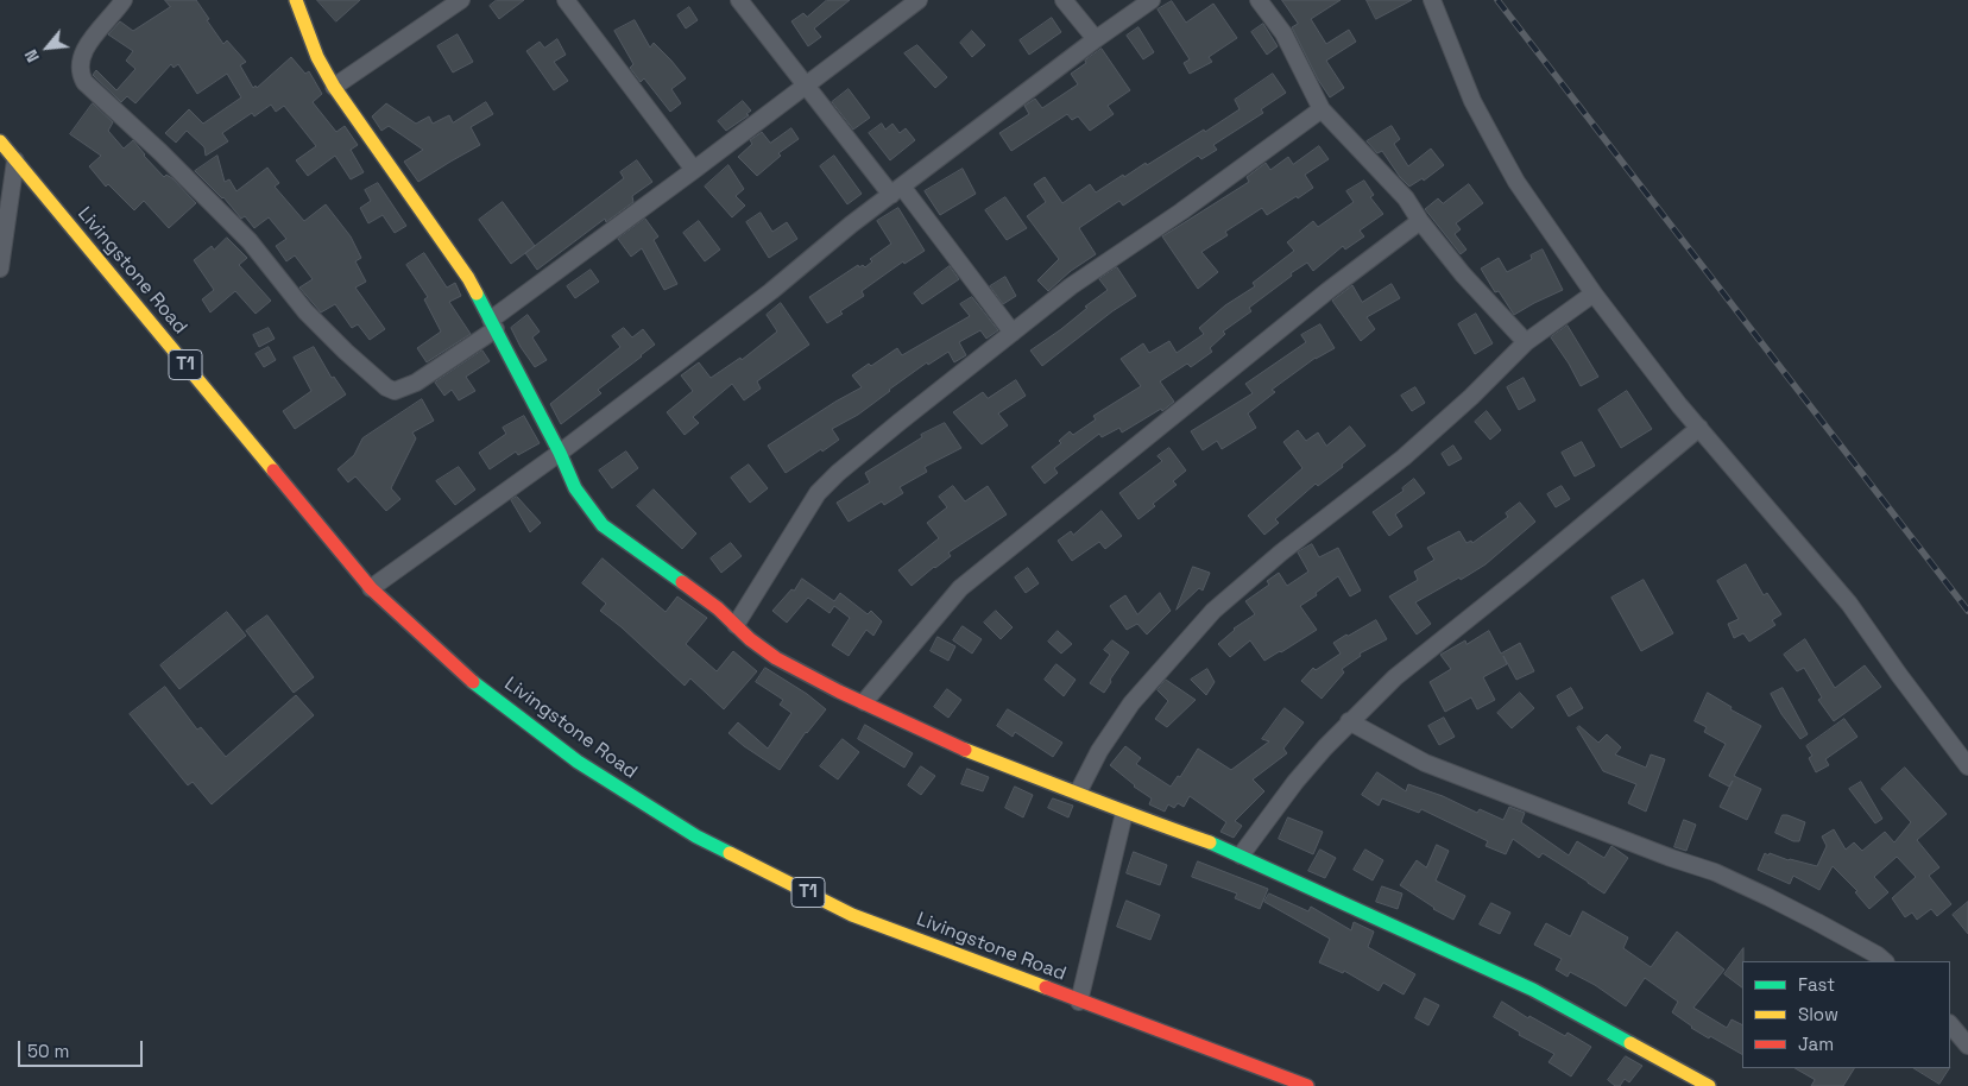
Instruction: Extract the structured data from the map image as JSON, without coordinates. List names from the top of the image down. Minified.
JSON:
{"streets":{"main road":["Livingstone Road","T1"]},"legend":["Fast","Slow","Jam"],"scale_bar":"50 m","north":"bottom left"}
